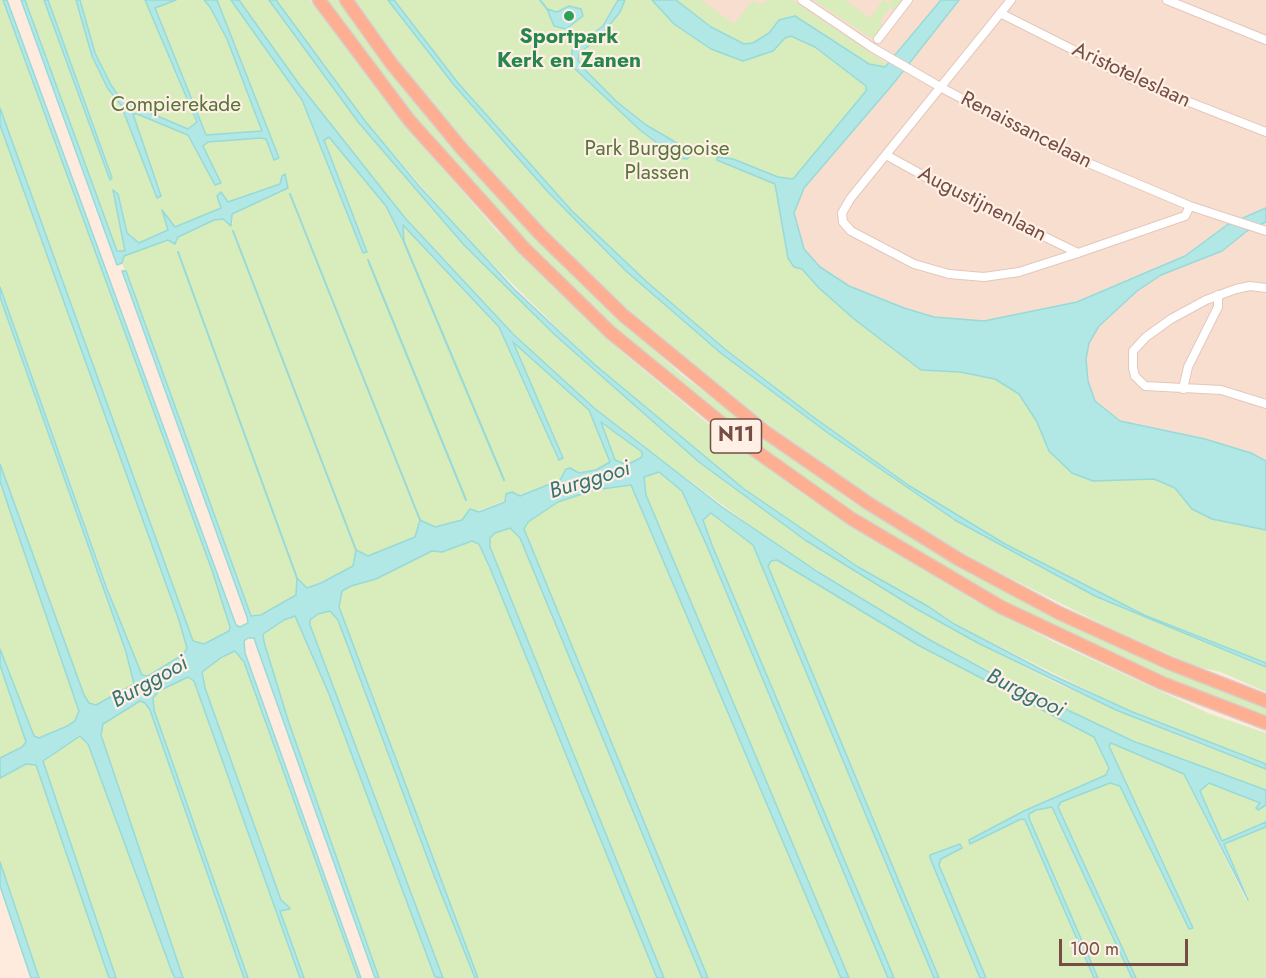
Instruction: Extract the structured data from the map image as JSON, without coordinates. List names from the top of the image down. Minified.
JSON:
{"streets":{"highway":["N11"],"street":["Aristoteleslaan","Renaissancelaan","Augustijnenlaan"]},"crossings":[["Aristoteleslaan","Augustijnenlaan"],["Renaissancelaan","Augustijnenlaan"]],"water":["Burggooi"],"parks":["Compierekade","Park Burggooise Plassen"],"places":["Sportpark Kerk en Zanen"],"scale_bar":"100 m"}
